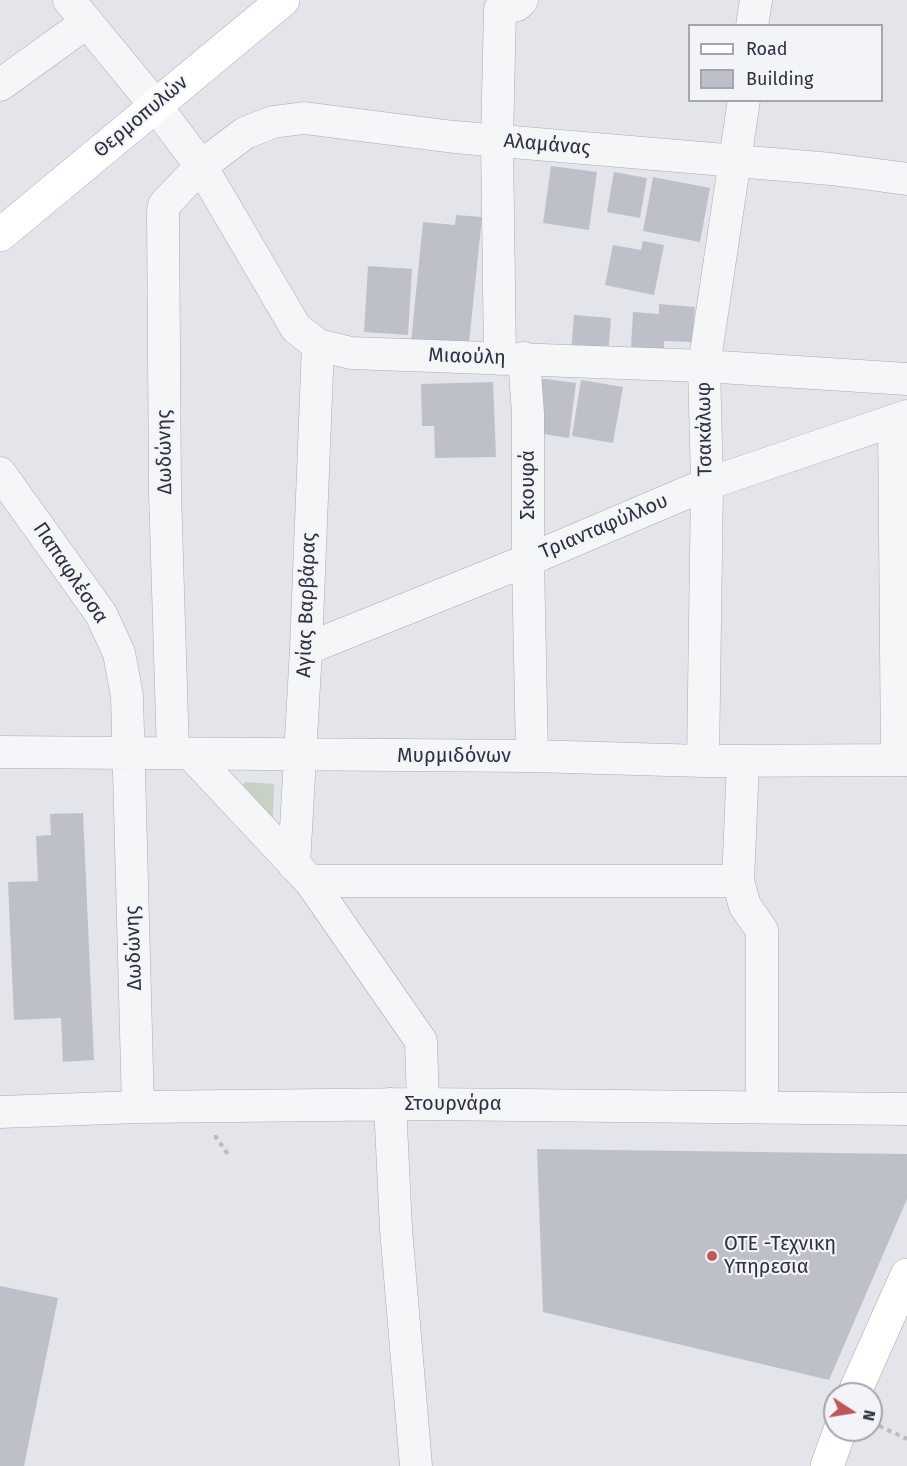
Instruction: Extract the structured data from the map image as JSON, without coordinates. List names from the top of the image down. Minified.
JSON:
{"streets":{"main road":["Θερμοπυλών"],"street":["Αλαμάνας","Μιαούλη","Τσακάλωφ","Δωδώνης","Σκουφά","Τριανταφύλλου","Παπαφλέσσα","Αγίας Βαρβάρας","Μυρμιδόνων","Στουρνάρα"]},"crossings":[["Θερμοπυλών","Μιαούλη"],["Αλαμάνας","Μιαούλη"],["Αλαμάνας","Τσακάλωφ"],["Αλαμάνας","Δωδώνης"],["Αλαμάνας","Σκουφά"],["Μιαούλη","Τσακάλωφ"],["Μιαούλη","Δωδώνης"],["Μιαούλη","Σκουφά"],["Μιαούλη","Αγίας Βαρβάρας"],["Τσακάλωφ","Τριανταφύλλου"],["Τσακάλωφ","Μυρμιδόνων"],["Δωδώνης","Παπαφλέσσα"],["Δωδώνης","Μυρμιδόνων"],["Δωδώνης","Στουρνάρα"],["Σκουφά","Τριανταφύλλου"],["Σκουφά","Μυρμιδόνων"],["Τριανταφύλλου","Αγίας Βαρβάρας"],["Παπαφλέσσα","Μυρμιδόνων"],["Αγίας Βαρβάρας","Μυρμιδόνων"]],"places":["ΟΤΕ -Τεχνικη Υπηρεσια"],"legend":["Road","Building"],"north":"right"}
